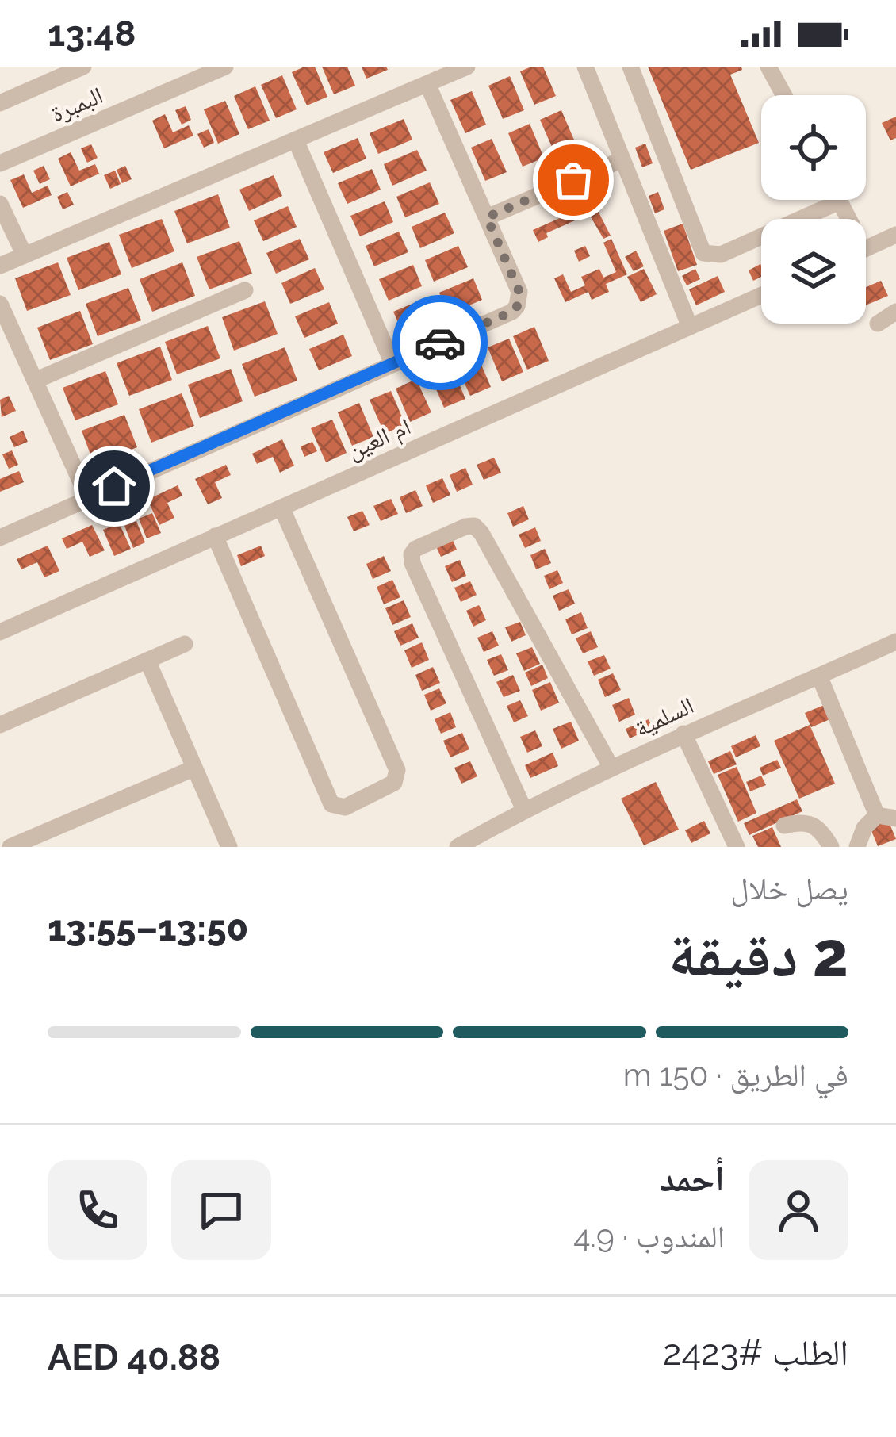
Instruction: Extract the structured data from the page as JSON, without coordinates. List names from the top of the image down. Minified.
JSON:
{"streets":{"street":["البمبرة","ام العين","السلمية"]},"page":{"status":"13:48","heading":["2 دقيقة","يصل خلال","13:50–13:55"],"panel":["أحمد","المندوب · 4.9","الطلب #2423","AED 40.88"],"bar":"في الطريق · 150 m"}}
